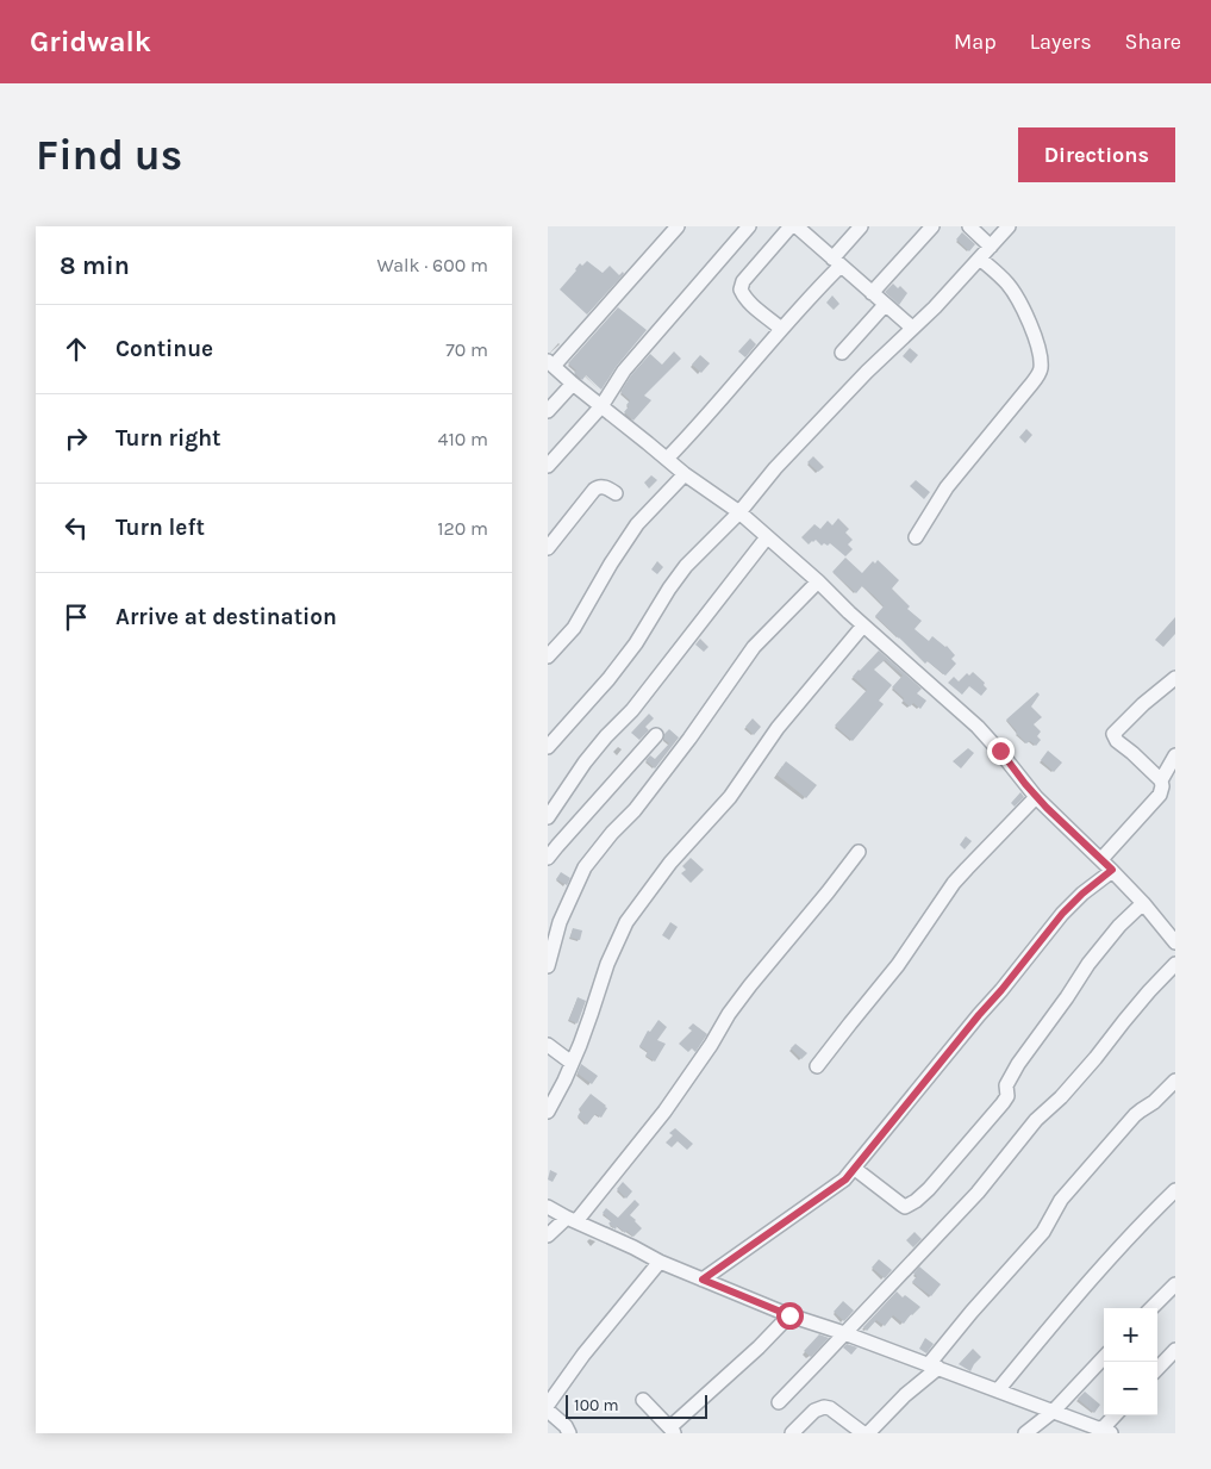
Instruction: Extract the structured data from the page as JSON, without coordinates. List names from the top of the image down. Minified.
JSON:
{"scale_bar":"100 m","page":{"header":"Gridwalk","nav":["Map","Layers","Share"],"buttons":"Directions","title":"Find us","heading":["8 min","Walk · 600 m"],"list":[["Continue","70 m"],["Turn right","410 m"],["Turn left","120 m"],"Arrive at destination"],"map_buttons":["+","−"],"scale":"100 m"}}
